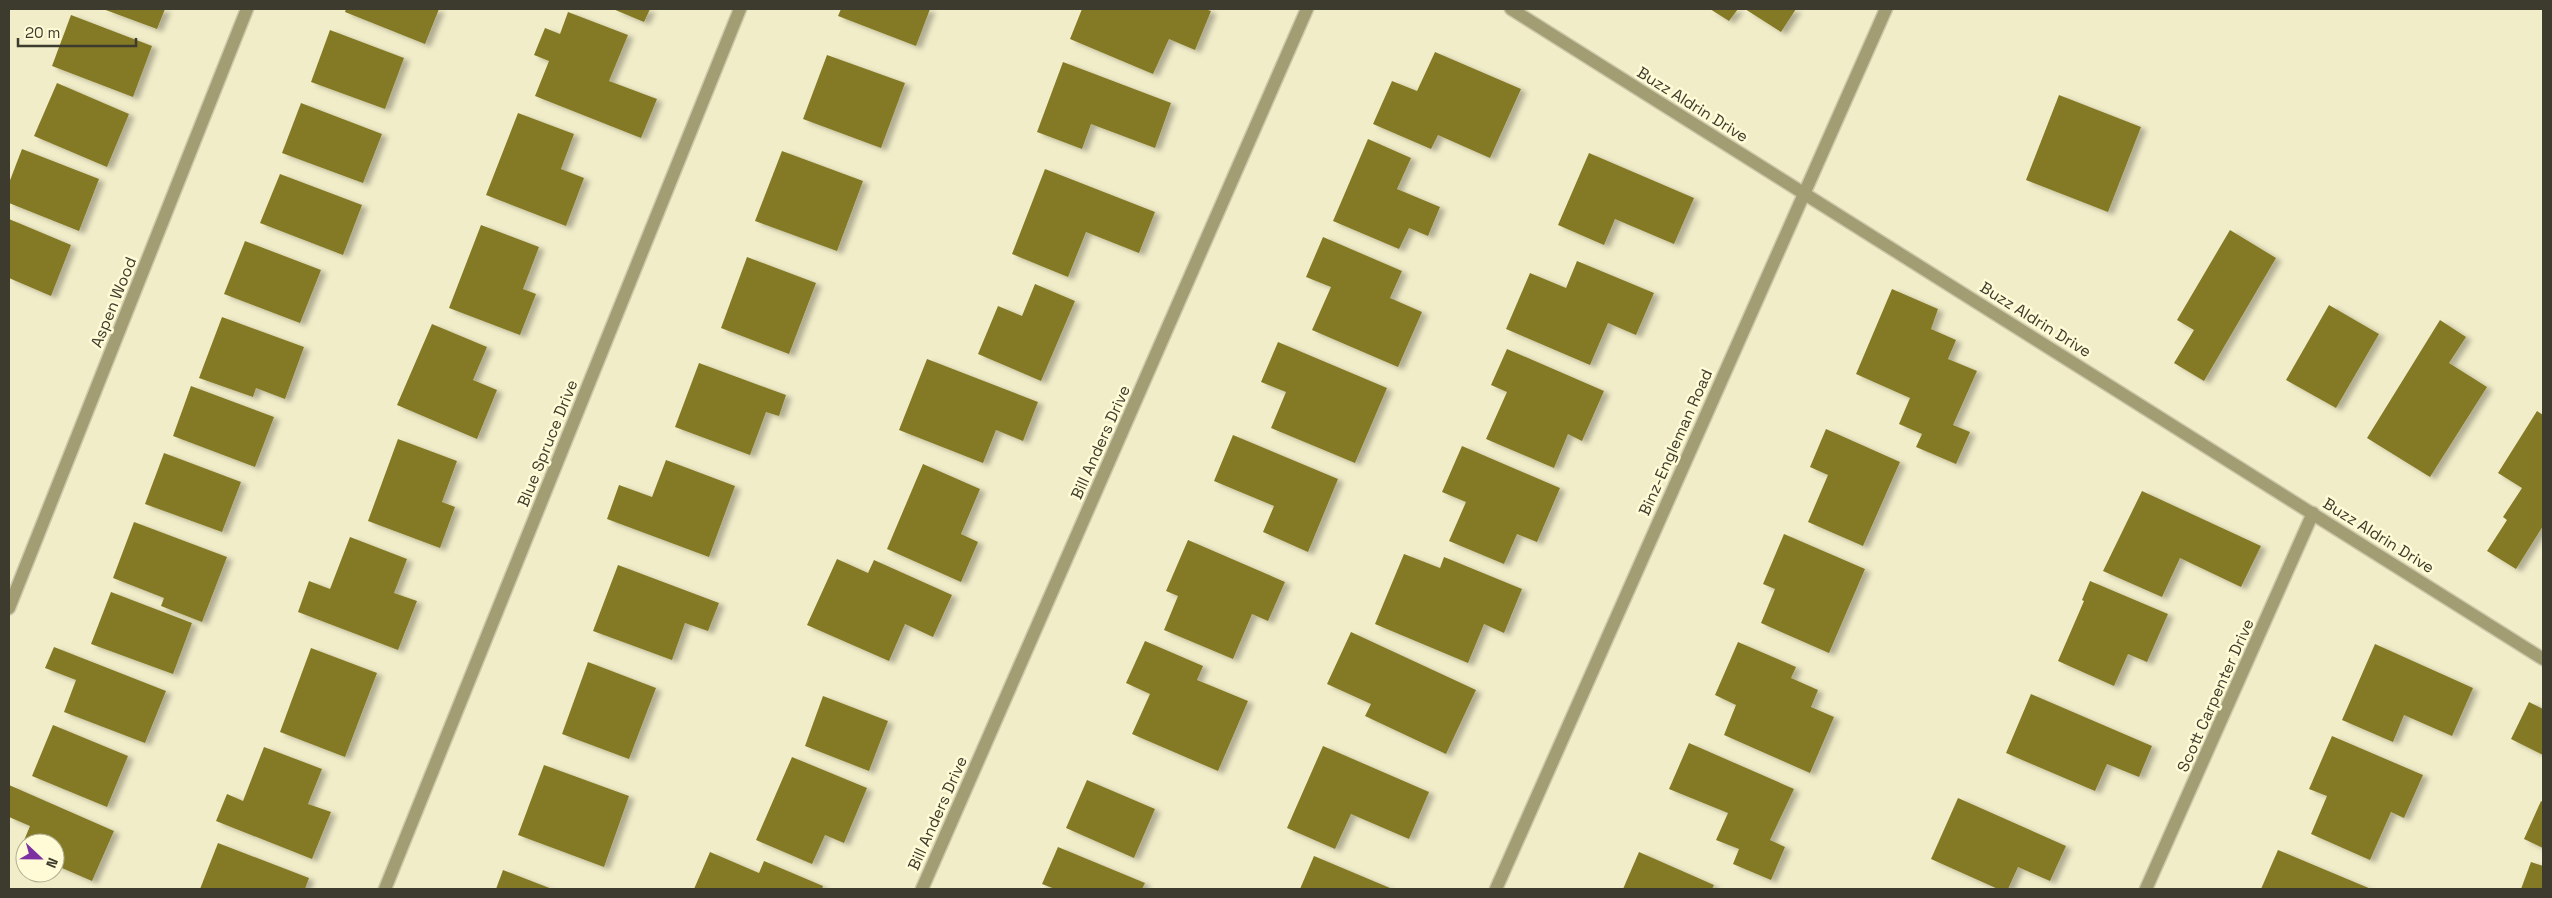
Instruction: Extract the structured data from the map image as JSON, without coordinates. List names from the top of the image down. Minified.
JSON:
{"streets":{"street":["Buzz Aldrin Drive","Aspen Wood","Bill Anders Drive","Binz-Engleman Road","Blue Spruce Drive","Scott Carpenter Drive"]},"crossings":[["Buzz Aldrin Drive","Binz-Engleman Road"],["Buzz Aldrin Drive","Scott Carpenter Drive"]],"scale_bar":"20 m","north":"right"}
